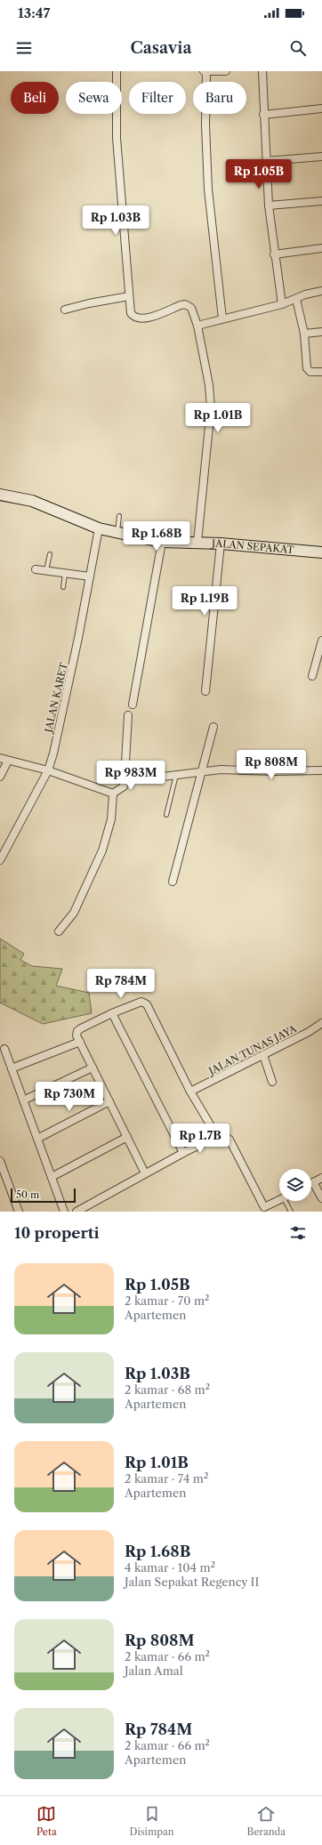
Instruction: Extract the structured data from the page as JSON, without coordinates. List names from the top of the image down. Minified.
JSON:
{"streets":{"main road":["JALAN SEPAKAT"],"street":["JALAN KARET","JALAN TUNAS JAYA"]},"crossings":[["JALAN SEPAKAT","JALAN KARET"]],"scale_bar":"50 m","page":{"status":"13:47","header":"Casavia","chip":["Beli","Sewa","Filter","Baru"],"price":["Rp 1.05B","Rp 1.03B","Rp 1.01B","Rp 1.68B","Rp 1.19B","Rp 808M","Rp 983M","Rp 784M","Rp 730M","Rp 1.7B"],"scale":"50 m","heading":"10 properti","list":[{"name":"Rp 1.05B","note":"2 kamar · 70 m² · Apartemen"},{"name":"Rp 1.03B","note":"2 kamar · 68 m² · Apartemen"},{"name":"Rp 1.01B","note":"2 kamar · 74 m² · Apartemen"},{"name":"Rp 1.68B","note":"4 kamar · 104 m² · Jalan Sepakat Regency II"},{"name":"Rp 808M","note":"2 kamar · 66 m² · Jalan Amal"},{"name":"Rp 784M","note":"2 kamar · 66 m² · Apartemen"}],"tabs":["Peta","Disimpan","Beranda"]}}
